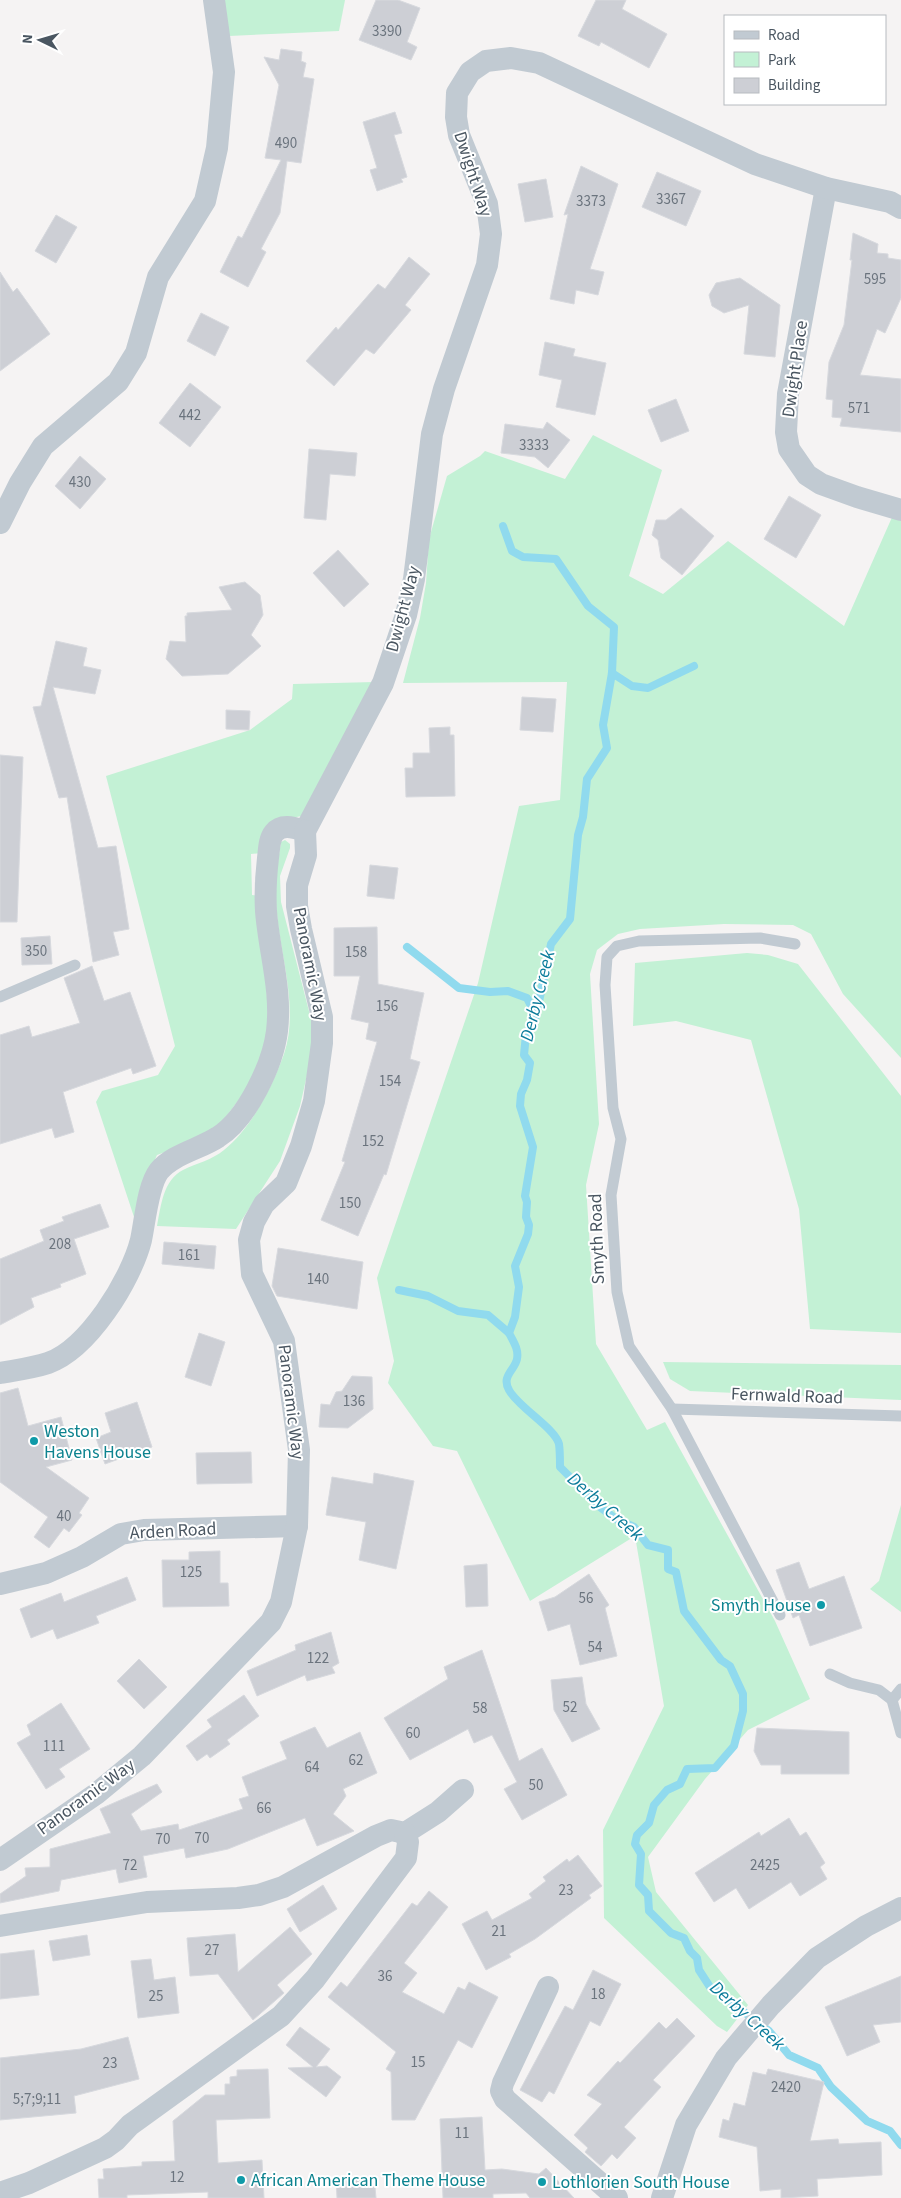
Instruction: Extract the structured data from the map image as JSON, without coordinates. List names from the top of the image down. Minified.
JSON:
{"streets":{"street":["Dwight Way","Dwight Place","Panoramic Way","Arden Road"],"lane":["Smyth Road","Fernwald Road"]},"crossings":[["Dwight Way","Dwight Place"],["Dwight Way","Panoramic Way"],["Panoramic Way","Arden Road"],["Smyth Road","Fernwald Road"]],"water":["Derby Creek"],"places":["Weston Havens House","Smyth House","African American Theme House","Lothlorien South House"],"house_numbers":["3390","490","3367","3373","595","571","442","3333","430","350","158","156","154","152","150","208","161","140","136","40","125","56","54","122","52","58","60","111","62","64","50","66","70","70","72","2425","23","21","27","36","18","25","15","23","2420","5;7;9;11","11","12"],"legend":["Road","Park","Building"],"north":"left"}
